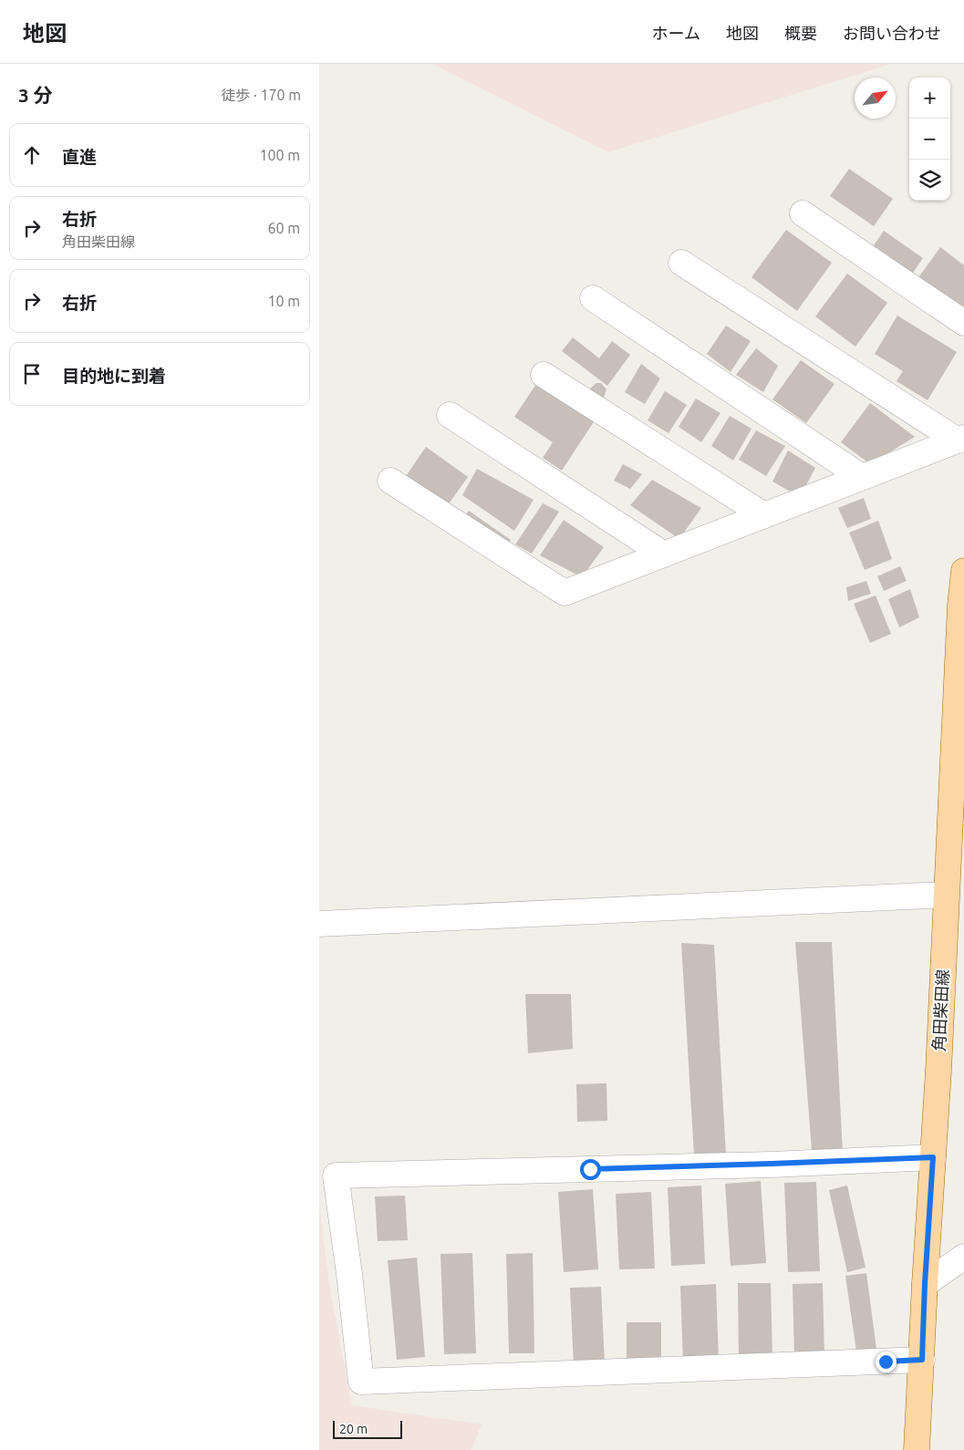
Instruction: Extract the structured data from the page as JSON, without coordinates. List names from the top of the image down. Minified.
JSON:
{"streets":{"main road":["角田柴田線"]},"scale_bar":"20 m","north":"top right","page":{"header":"地図","nav":["ホーム","地図","概要","お問い合わせ"],"heading":["3 分","徒歩 · 170 m"],"map_buttons":["+","−"],"list":[["直進","100 m"],["右折","角田柴田線","60 m"],["右折","10 m"],"目的地に到着"],"scale":"20 m"}}
